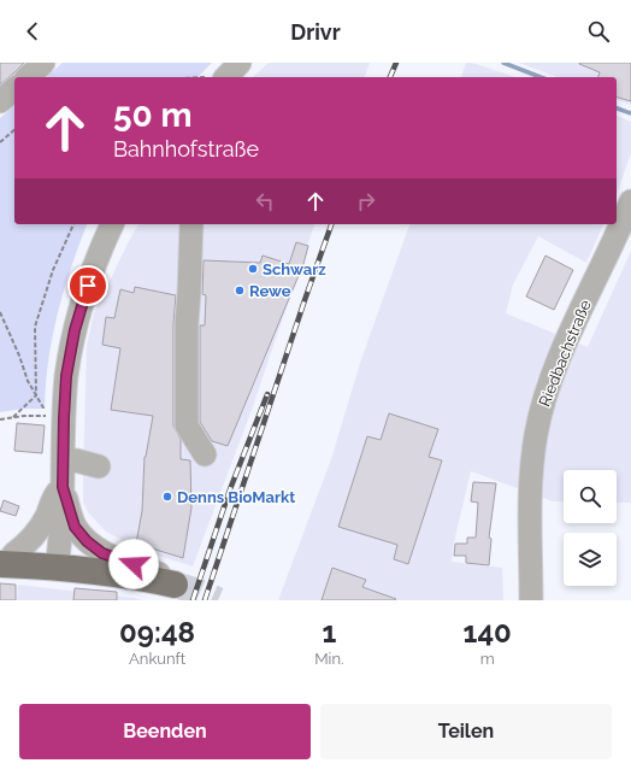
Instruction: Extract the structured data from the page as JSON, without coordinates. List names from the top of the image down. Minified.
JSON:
{"streets":{"street":["Riedbachstraße"]},"places":["Schwarz","Rewe","Denns BioMarkt"],"page":{"header":"Drivr","turn":["50 m","Bahnhofstraße"],"eta":["09:48","Ankunft","1","Min.","140","m"],"buttons":["Beenden","Teilen"]}}
